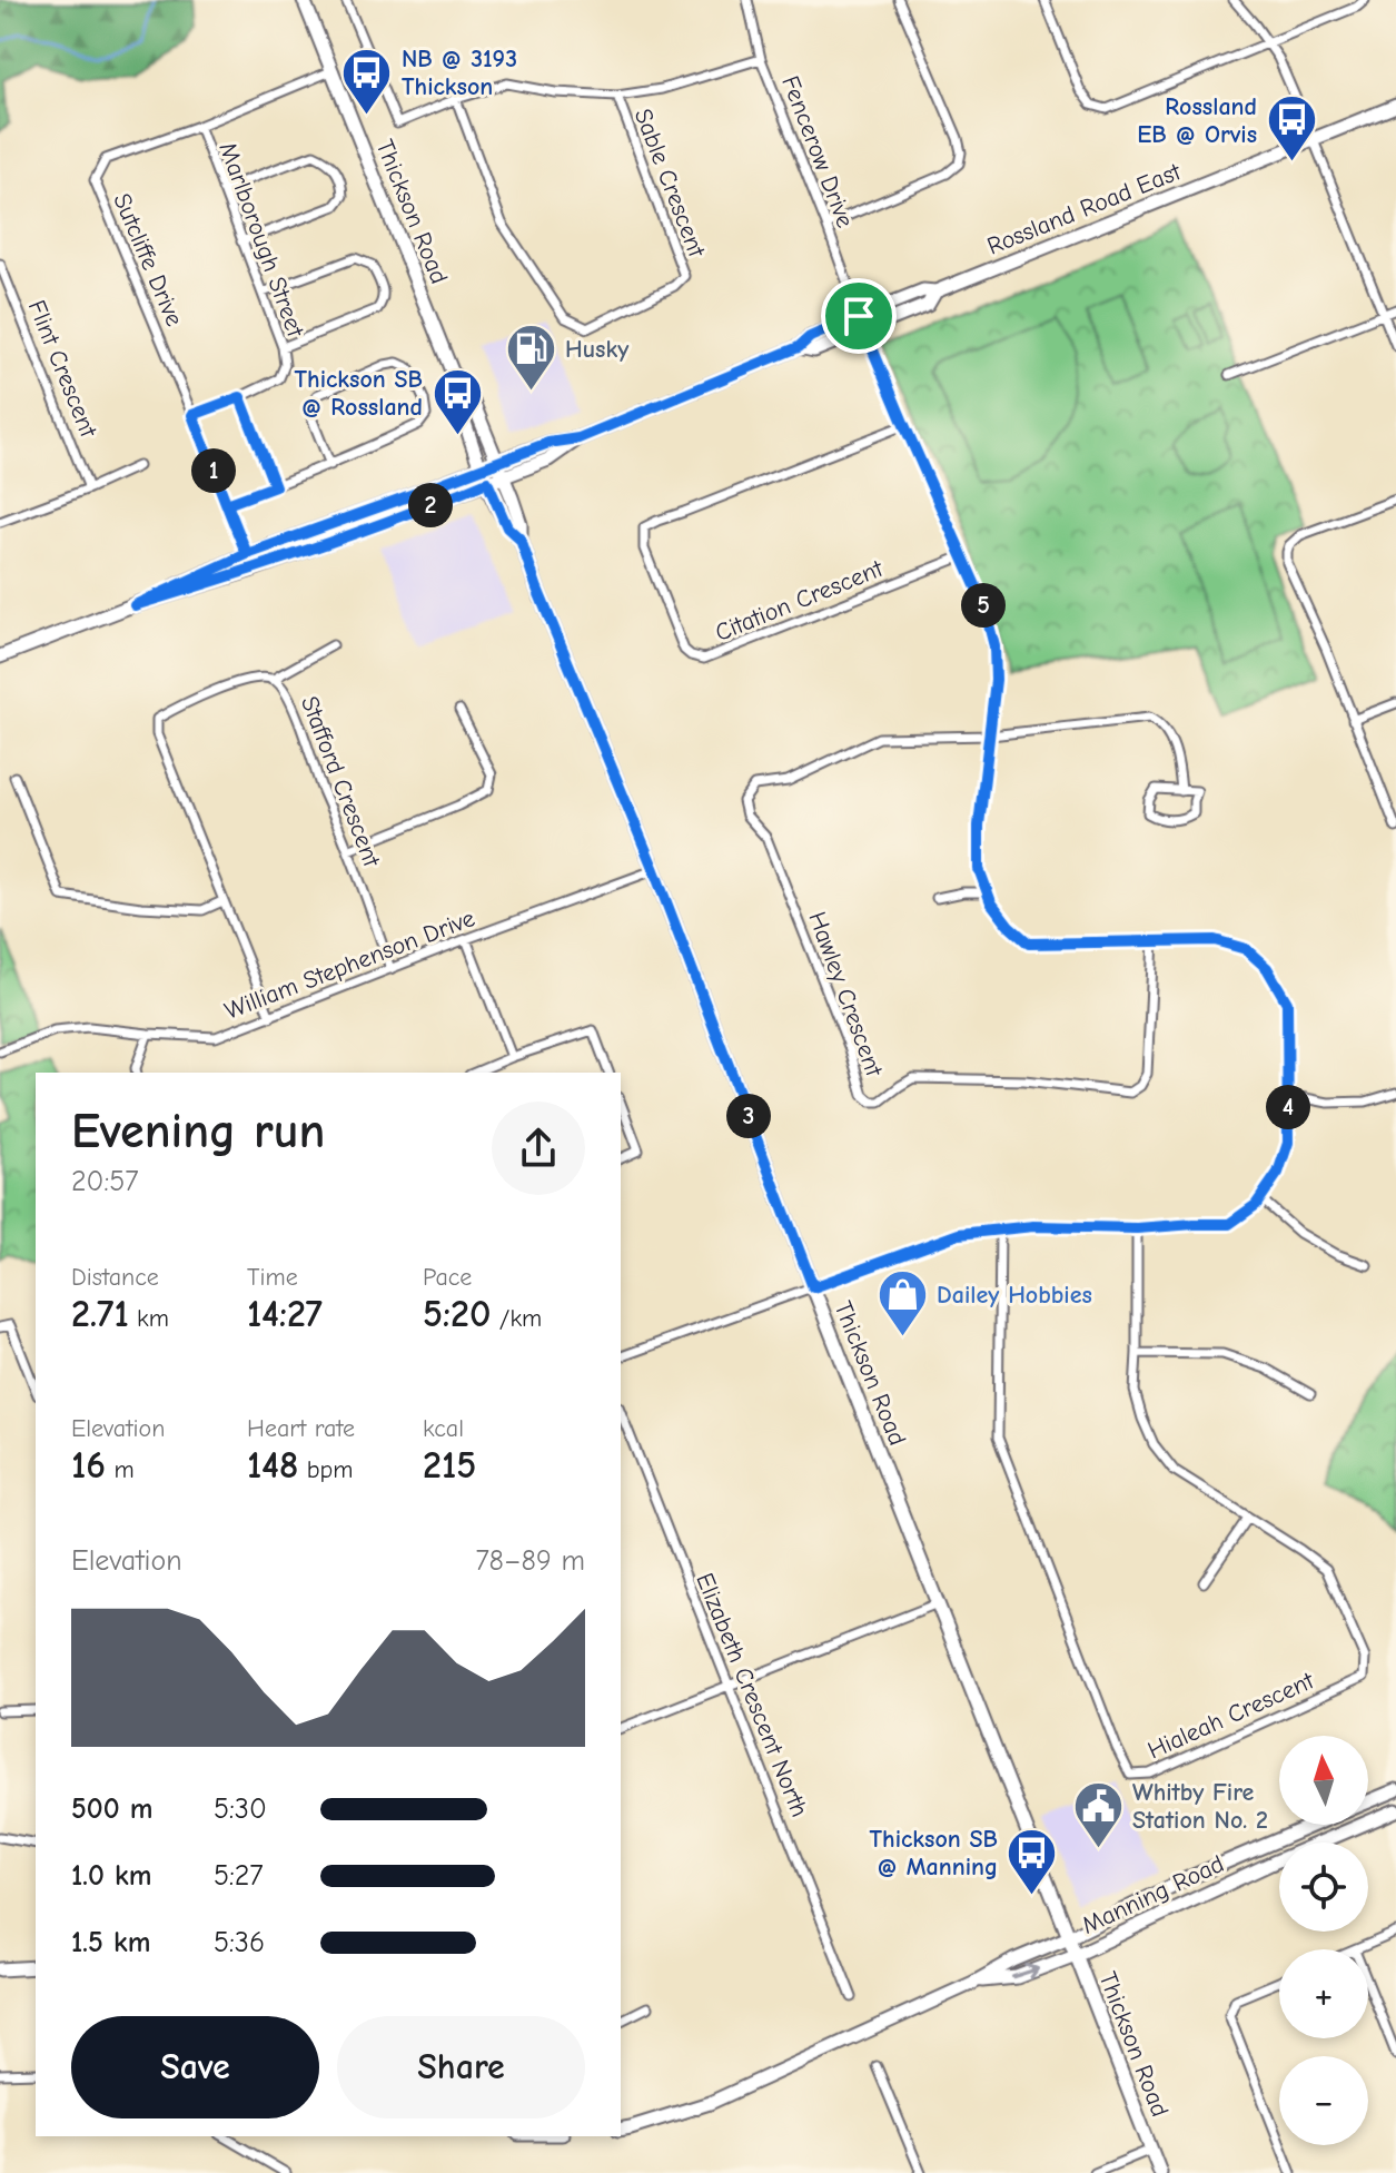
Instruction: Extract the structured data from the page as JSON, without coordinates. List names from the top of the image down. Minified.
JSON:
{"streets":{"main road":["Rossland Road East","Thickson Road","Manning Road"],"street":["Fencerow Drive","Sable Crescent","Marlborough Street","Sutcliffe Drive","Flint Crescent","Citation Crescent","Stafford Crescent","William Stephenson Drive","Hawley Crescent","Elizabeth Crescent North","Hialeah Crescent"]},"crossings":[["Fencerow Drive","Rossland Road East"],["Fencerow Drive","Citation Crescent"],["Fencerow Drive","Hawley Crescent"],["Rossland Road East","Thickson Road"],["Rossland Road East","Sutcliffe Drive"],["Thickson Road","Sutcliffe Drive"],["Thickson Road","William Stephenson Drive"],["Thickson Road","Manning Road"],["Marlborough Street","Sutcliffe Drive"],["Stafford Crescent","William Stephenson Drive"]],"places":{"bus stop":["NB @ 3193 Thickson","Rossland EB @ Orvis","Thickson SB @ Rossland","Thickson SB @ Manning"],"fuel station":["Husky"],"shop":["Dailey Hobbies"],"public building":["Whitby Fire Station No. 2"]},"north":"top","page":{"pins":["1","2","5","4","3"],"heading":["Evening run","20:57"],"stats":[["Distance","2.71 km"],["Time","14:27"],["Pace","5:20 /km"],["Elevation","16 m"],["Heart rate","148 bpm"],["kcal","215"]],"chart":["Elevation","78–89 m"],"map_buttons":["+","−"],"list":[{"name":"500 m","note":"5:30"},{"name":"1.0 km","note":"5:27"},{"name":"1.5 km","note":"5:36"}],"buttons":["Save","Share"]}}
